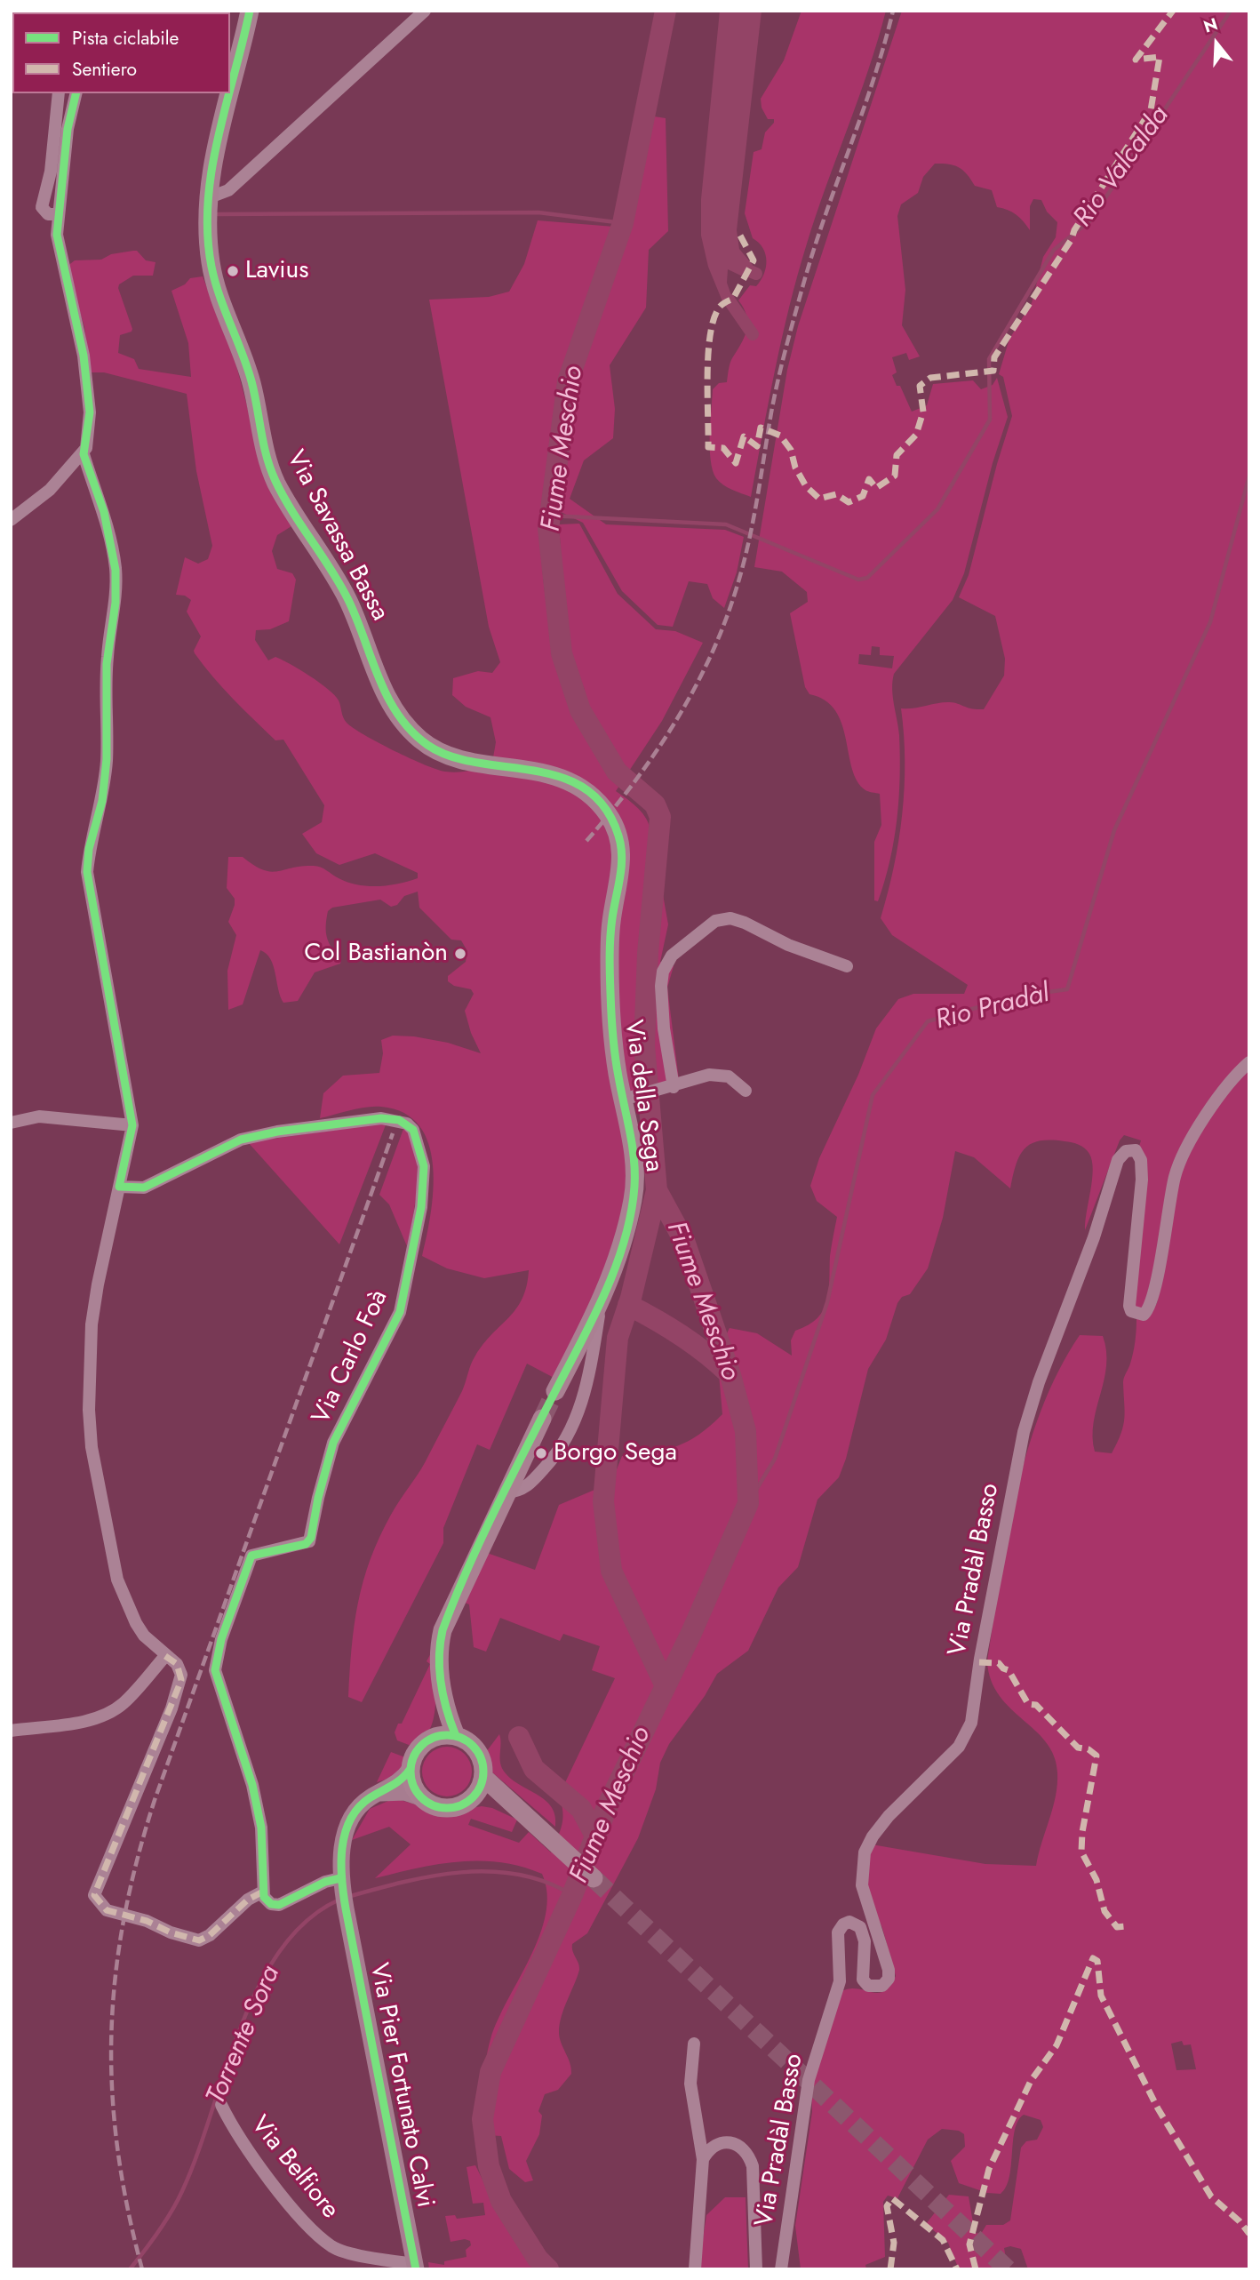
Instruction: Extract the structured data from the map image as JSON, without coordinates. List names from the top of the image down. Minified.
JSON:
{"streets":{"main road":["Via Savassa Bassa","Via della Sega","Via Pier Fortunato Calvi"],"street":["Via Carlo Foà","Via Pradàl Basso","Via Belfiore"]},"crossings":[["Via Savassa Bassa","Via della Sega"],["Via Pier Fortunato Calvi","Via Belfiore"]],"water":["Rio Valcalda","Fiume Meschio","Rio Pradàl","Torrente Sora"],"places":["Lavius","Col Bastianòn","Borgo Sega"],"legend":["Pista ciclabile","Sentiero"],"north":"top"}
